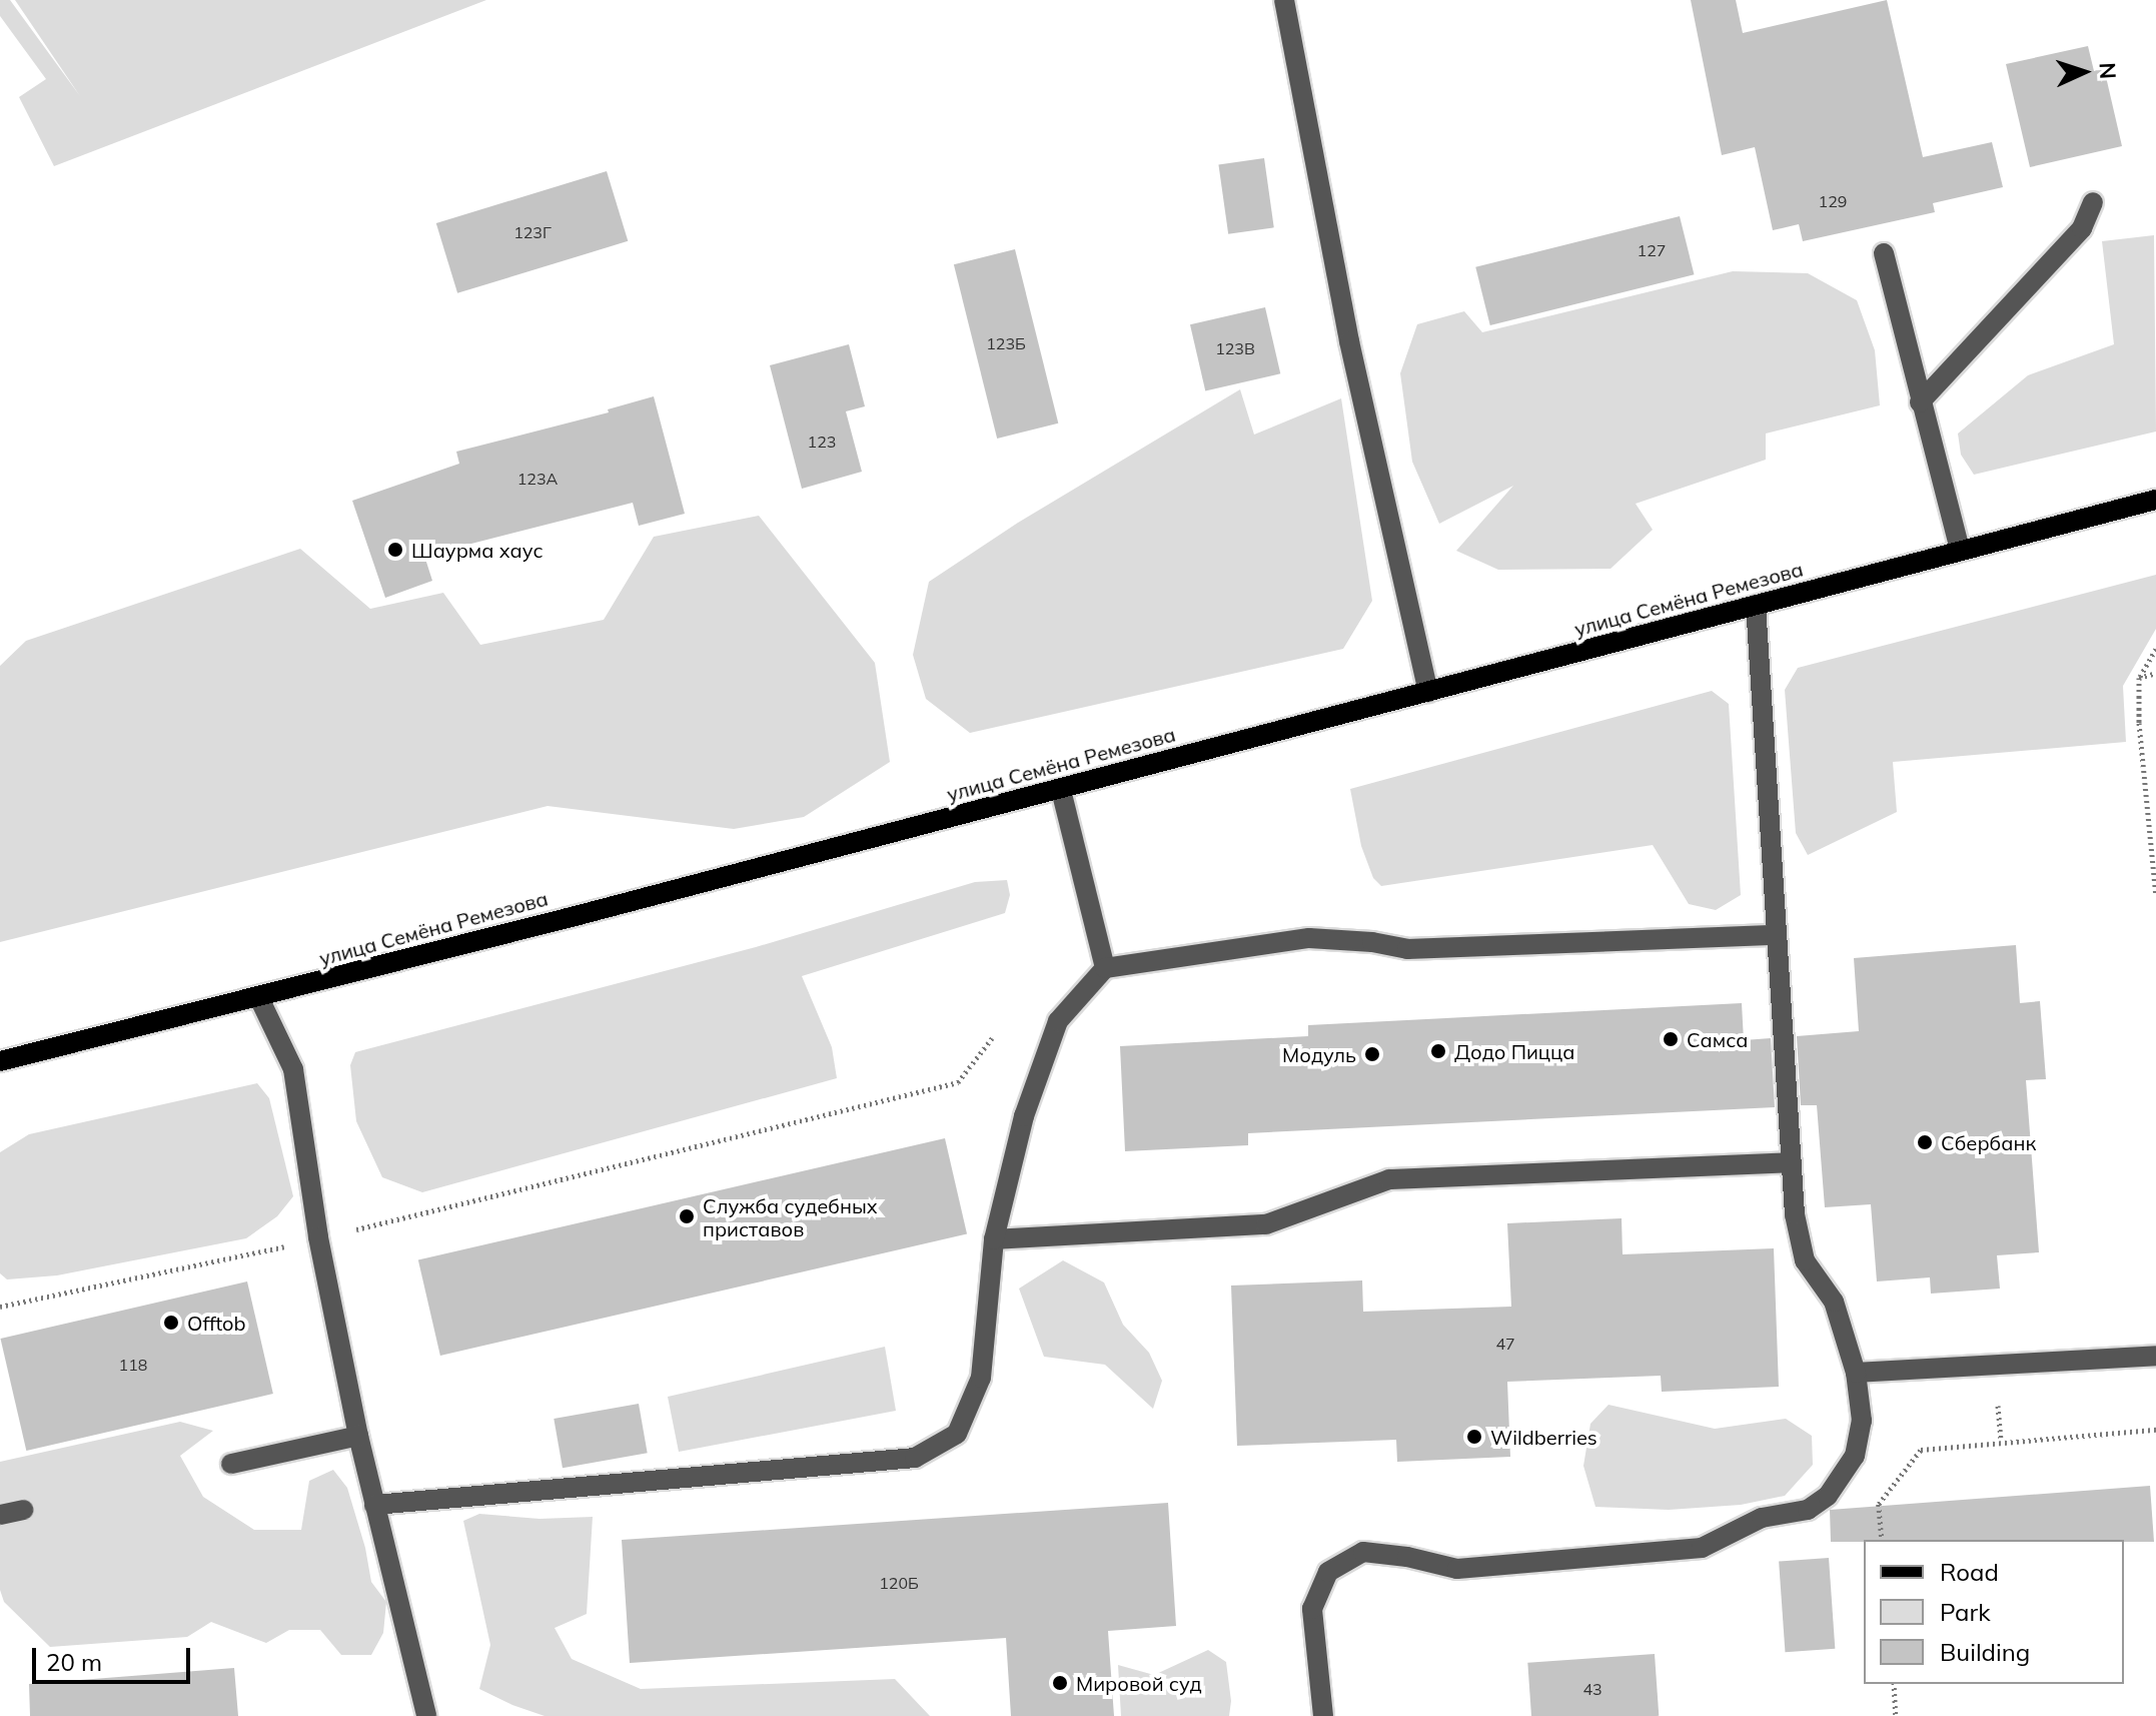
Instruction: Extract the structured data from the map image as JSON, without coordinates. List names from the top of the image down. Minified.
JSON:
{"streets":{"main road":["улица Семёна Ремезова"]},"places":["Шаурма хаус","Самса","Додо Пицца","Модуль","Сбербанк","Служба судебных приставов","Offtob","Wildberries","Мировой суд"],"house_numbers":["129","123Г","127","123Б","123В","123","123А","47","118","120Б","43"],"legend":["Road","Park","Building"],"scale_bar":"20 m","north":"right"}
